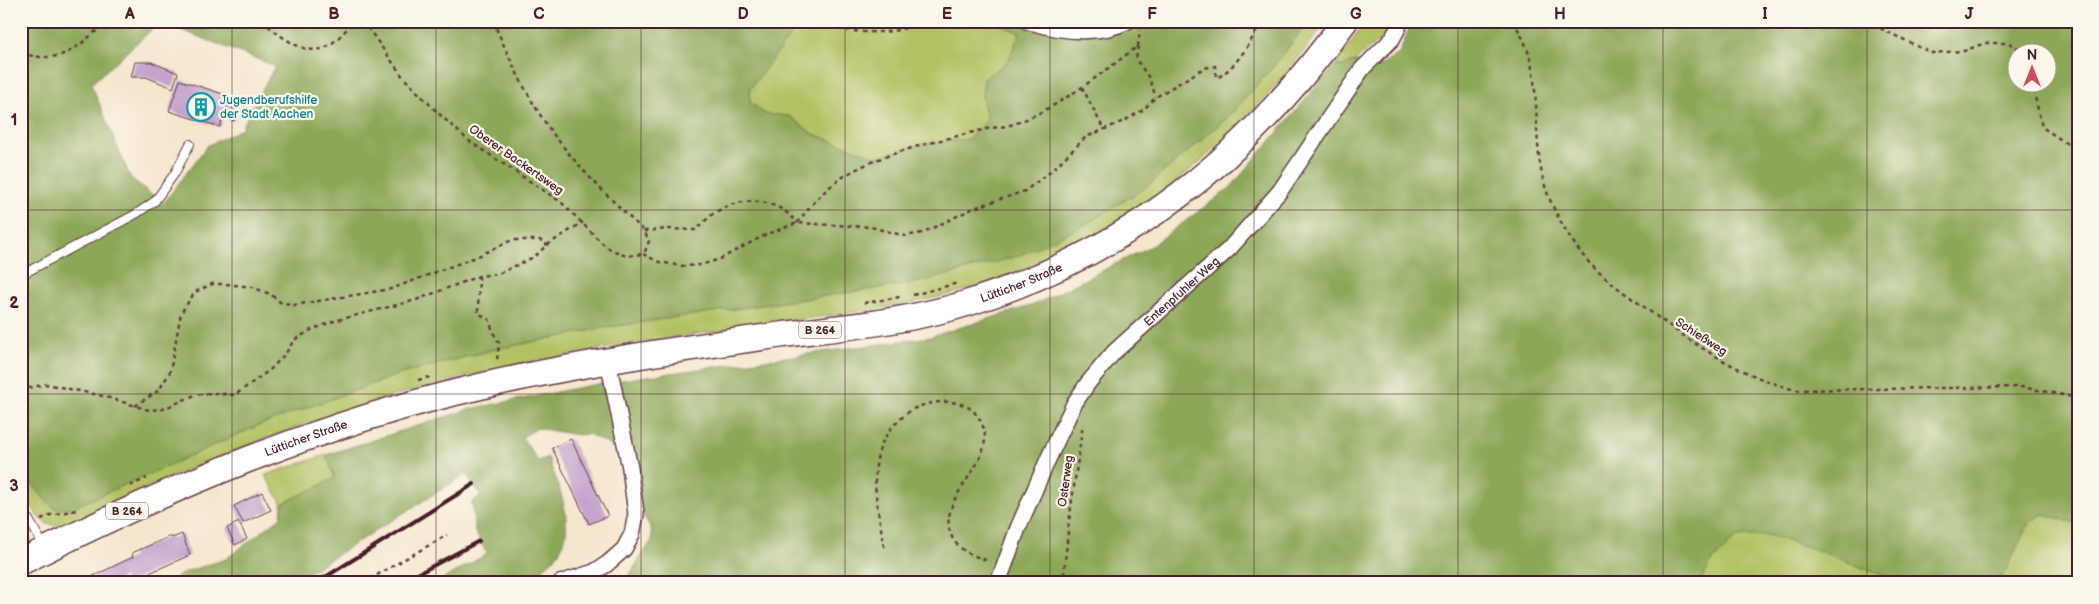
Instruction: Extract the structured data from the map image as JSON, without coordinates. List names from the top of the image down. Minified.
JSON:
{"streets":{"main road":["Lütticher Straße","B 264"],"street":["Entenpfuhler Weg"],"path":["Oberer Backertsweg","Schießweg","Osterweg"]},"places":{"building":["Jugendberufshilfe der Stadt Aachen"]},"north":"top","grid":{"columns":["A","B","C","D","E","F","G","H","I","J"],"rows":["1","2","3"]}}
